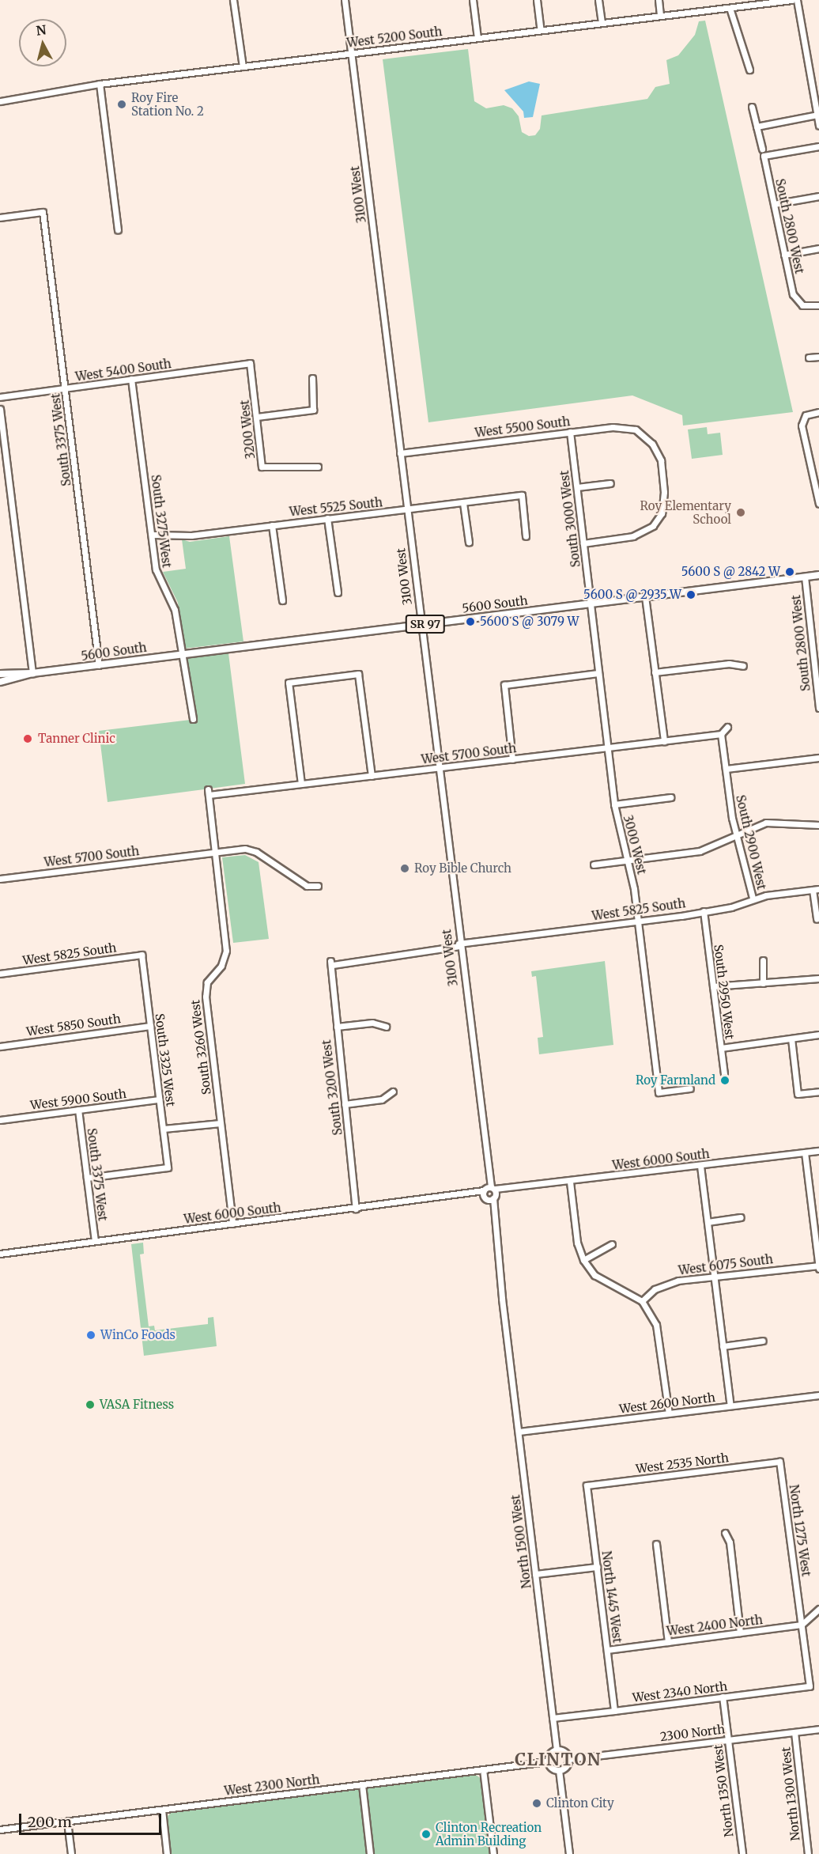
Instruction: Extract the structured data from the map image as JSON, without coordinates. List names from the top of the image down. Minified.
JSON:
{"streets":{"main road":["5600 South","SR 97"],"street":["West 5200 South","3100 West","South 2800 West","West 5400 South","West 5500 South","3200 West","South 3375 West","West 5525 South","South 3000 West","South 3275 West","West 5700 South","South 2900 West","3000 West","West 5825 South","South 2950 West","West 5850 South","South 3260 West","South 3325 West","South 3200 West","West 5900 South","West 6000 South","West 6075 South","West 2600 North","West 2535 North","North 1275 West","North 1500 West","North 1445 West","West 2400 North","West 2340 North","2300 North","West 2300 North","North 1350 West","North 1300 West"]},"crossings":[["West 5200 South","3100 West"],["3100 West","West 5500 South"],["3100 West","West 5525 South"],["3100 West","5600 South"],["3100 West","West 5700 South"],["3100 West","West 5825 South"],["3100 West","West 6000 South"],["3100 West","North 1500 West"],["South 2800 West","5600 South"],["West 5400 South","3200 West"],["West 5400 South","South 3375 West"],["West 5400 South","South 3275 West"],["West 5500 South","South 3000 West"],["South 3375 West","5600 South"],["South 3375 West","South 3325 West"],["South 3375 West","West 5900 South"],["South 3375 West","West 6000 South"],["West 5525 South","South 3275 West"],["South 3000 West","5600 South"],["South 3000 West","3000 West"],["South 3275 West","5600 South"],["5600 South","3000 West"],["West 5700 South","South 2900 West"],["West 5700 South","3000 West"],["West 5700 South","South 3260 West"],["South 2900 West","West 5825 South"],["3000 West","West 5825 South"],["West 5825 South","South 2950 West"],["West 5825 South","South 3325 West"],["West 5825 South","South 3200 West"],["West 5850 South","South 3325 West"],["South 3260 West","West 6000 South"],["South 3325 West","West 5900 South"],["South 3200 West","West 6000 South"],["West 6000 South","North 1500 West"],["West 2600 North","North 1500 West"],["West 2535 North","North 1275 West"],["West 2535 North","North 1445 West"],["North 1275 West","West 2400 North"],["North 1275 West","West 2340 North"],["North 1500 West","West 2340 North"],["North 1445 West","West 2400 North"],["North 1445 West","West 2340 North"],["West 2340 North","North 1350 West"],["2300 North","North 1350 West"],["2300 North","North 1300 West"]],"districts":["CLINTON"],"places":["Roy Fire Station No. 2","Roy Elementary School","5600 S @ 2842 W","5600 S @ 2935 W","5600 S @ 3079 W","Tanner Clinic","Roy Bible Church","Roy Farmland","WinCo Foods","VASA Fitness","Clinton City","Clinton Recreation Admin Building"],"scale_bar":"200 m","north":"top"}
